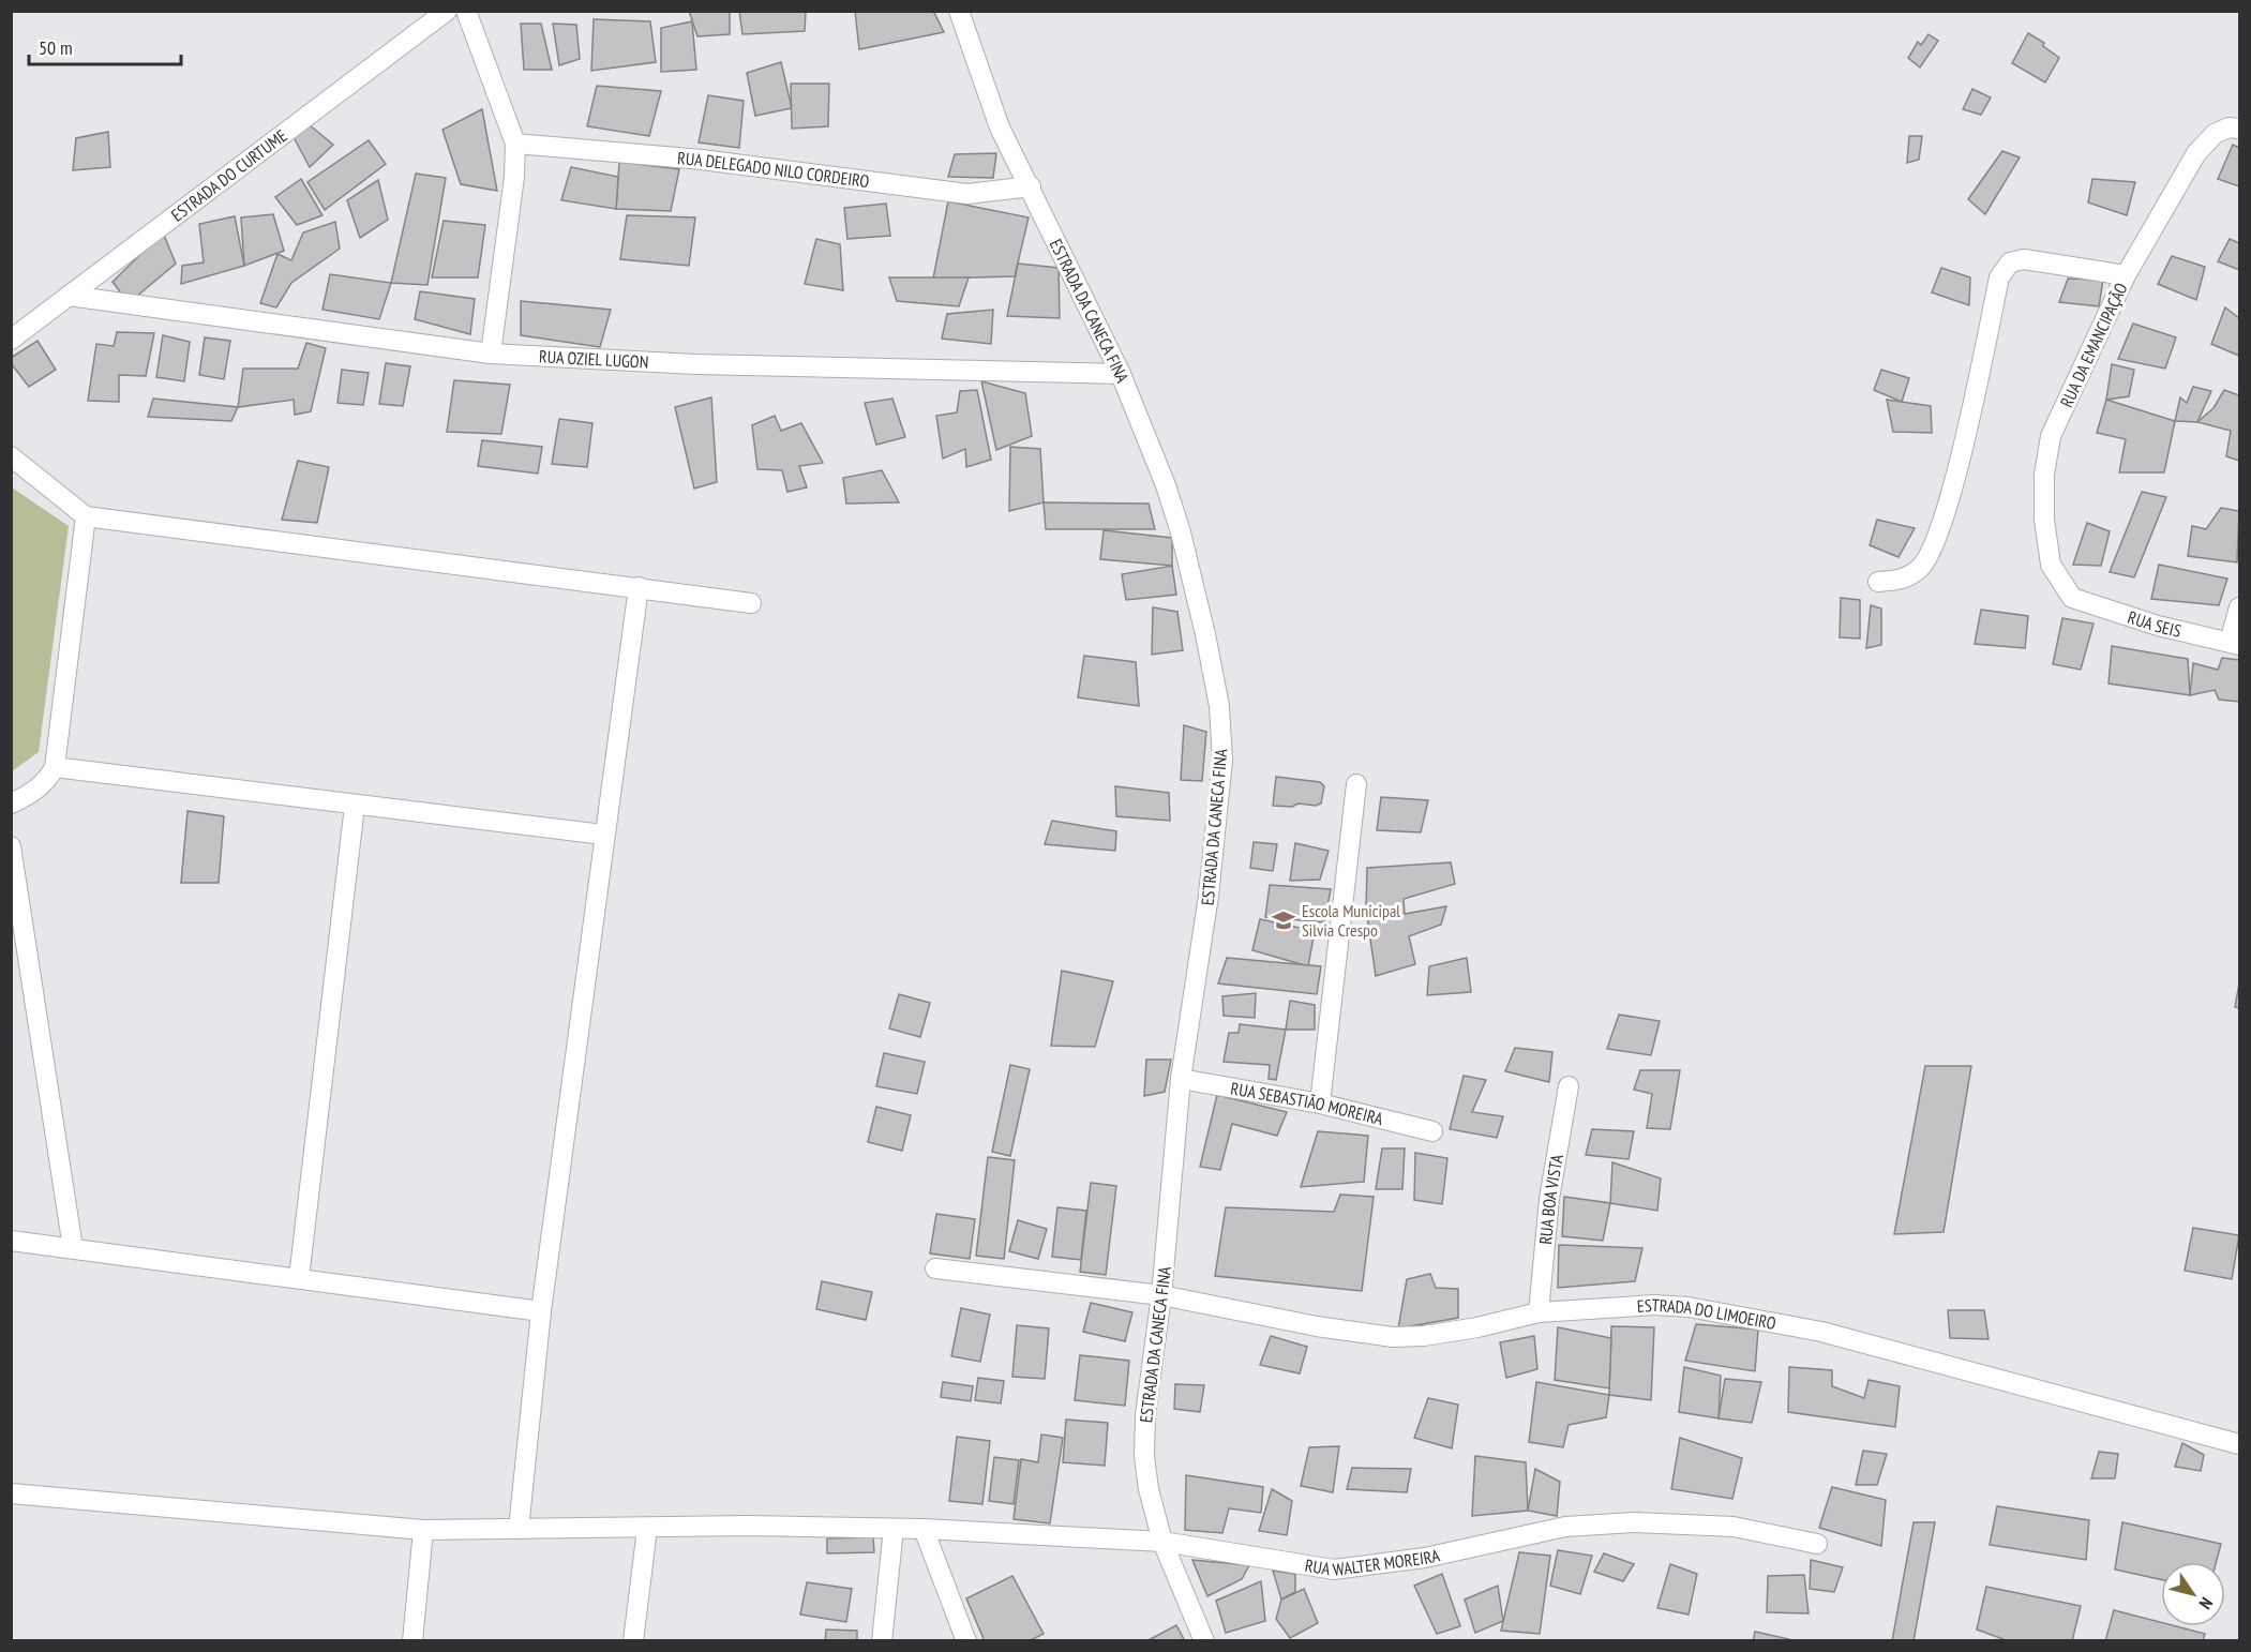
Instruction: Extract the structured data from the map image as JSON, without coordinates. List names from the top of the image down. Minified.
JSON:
{"streets":{"street":["RUA DELEGADO NILO CORDEIRO","ESTRADA DO CURTUME","ESTRADA DA CANECA FINA","RUA DA EMANCIPAÇÃO","RUA OZIEL LUGON","RUA SEIS","RUA SEBASTIÃO MOREIRA","RUA BOA VISTA","ESTRADA DO LIMOEIRO","RUA WALTER MOREIRA"]},"crossings":[["RUA DELEGADO NILO CORDEIRO","ESTRADA DA CANECA FINA"],["ESTRADA DO CURTUME","RUA OZIEL LUGON"],["ESTRADA DA CANECA FINA","RUA OZIEL LUGON"],["ESTRADA DA CANECA FINA","RUA SEBASTIÃO MOREIRA"],["ESTRADA DA CANECA FINA","ESTRADA DO LIMOEIRO"],["ESTRADA DA CANECA FINA","RUA WALTER MOREIRA"],["RUA DA EMANCIPAÇÃO","RUA SEIS"],["RUA BOA VISTA","ESTRADA DO LIMOEIRO"]],"places":{"school or university":["Escola Municipal Silvia Crespo"]},"scale_bar":"50 m","north":"bottom right"}
